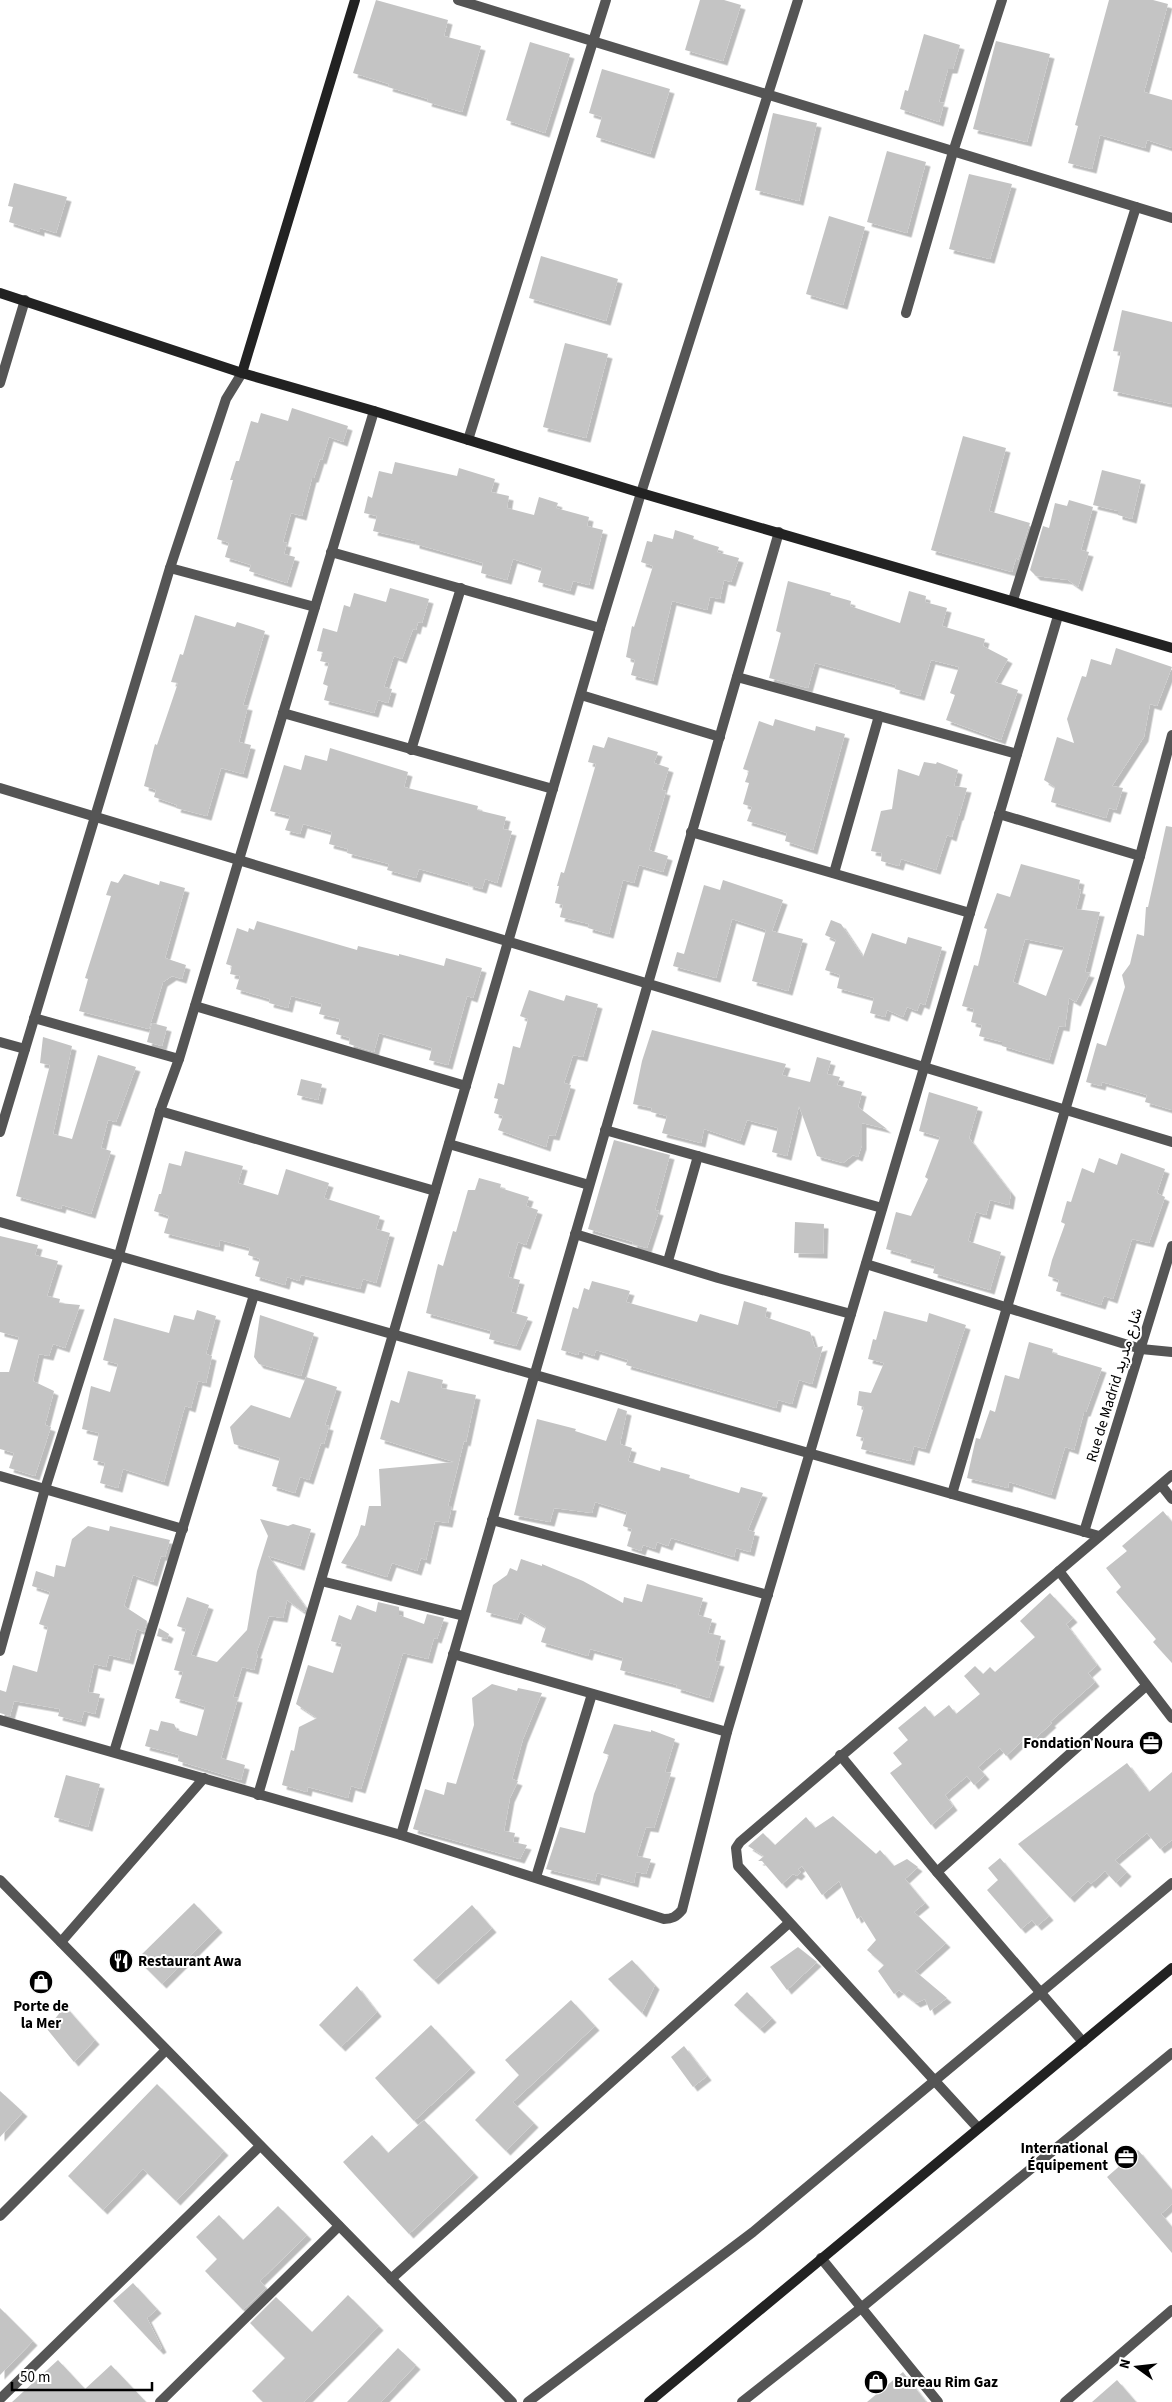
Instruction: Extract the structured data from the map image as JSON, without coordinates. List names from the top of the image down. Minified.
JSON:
{"streets":{"street":["Rue de Madrid شارع مدريد"]},"places":{"office":["Fondation Noura","International Équipement"],"restaurant":["Restaurant Awa"],"shop":["Porte de la Mer","Bureau Rim Gaz"]},"scale_bar":"50 m","north":"left"}
